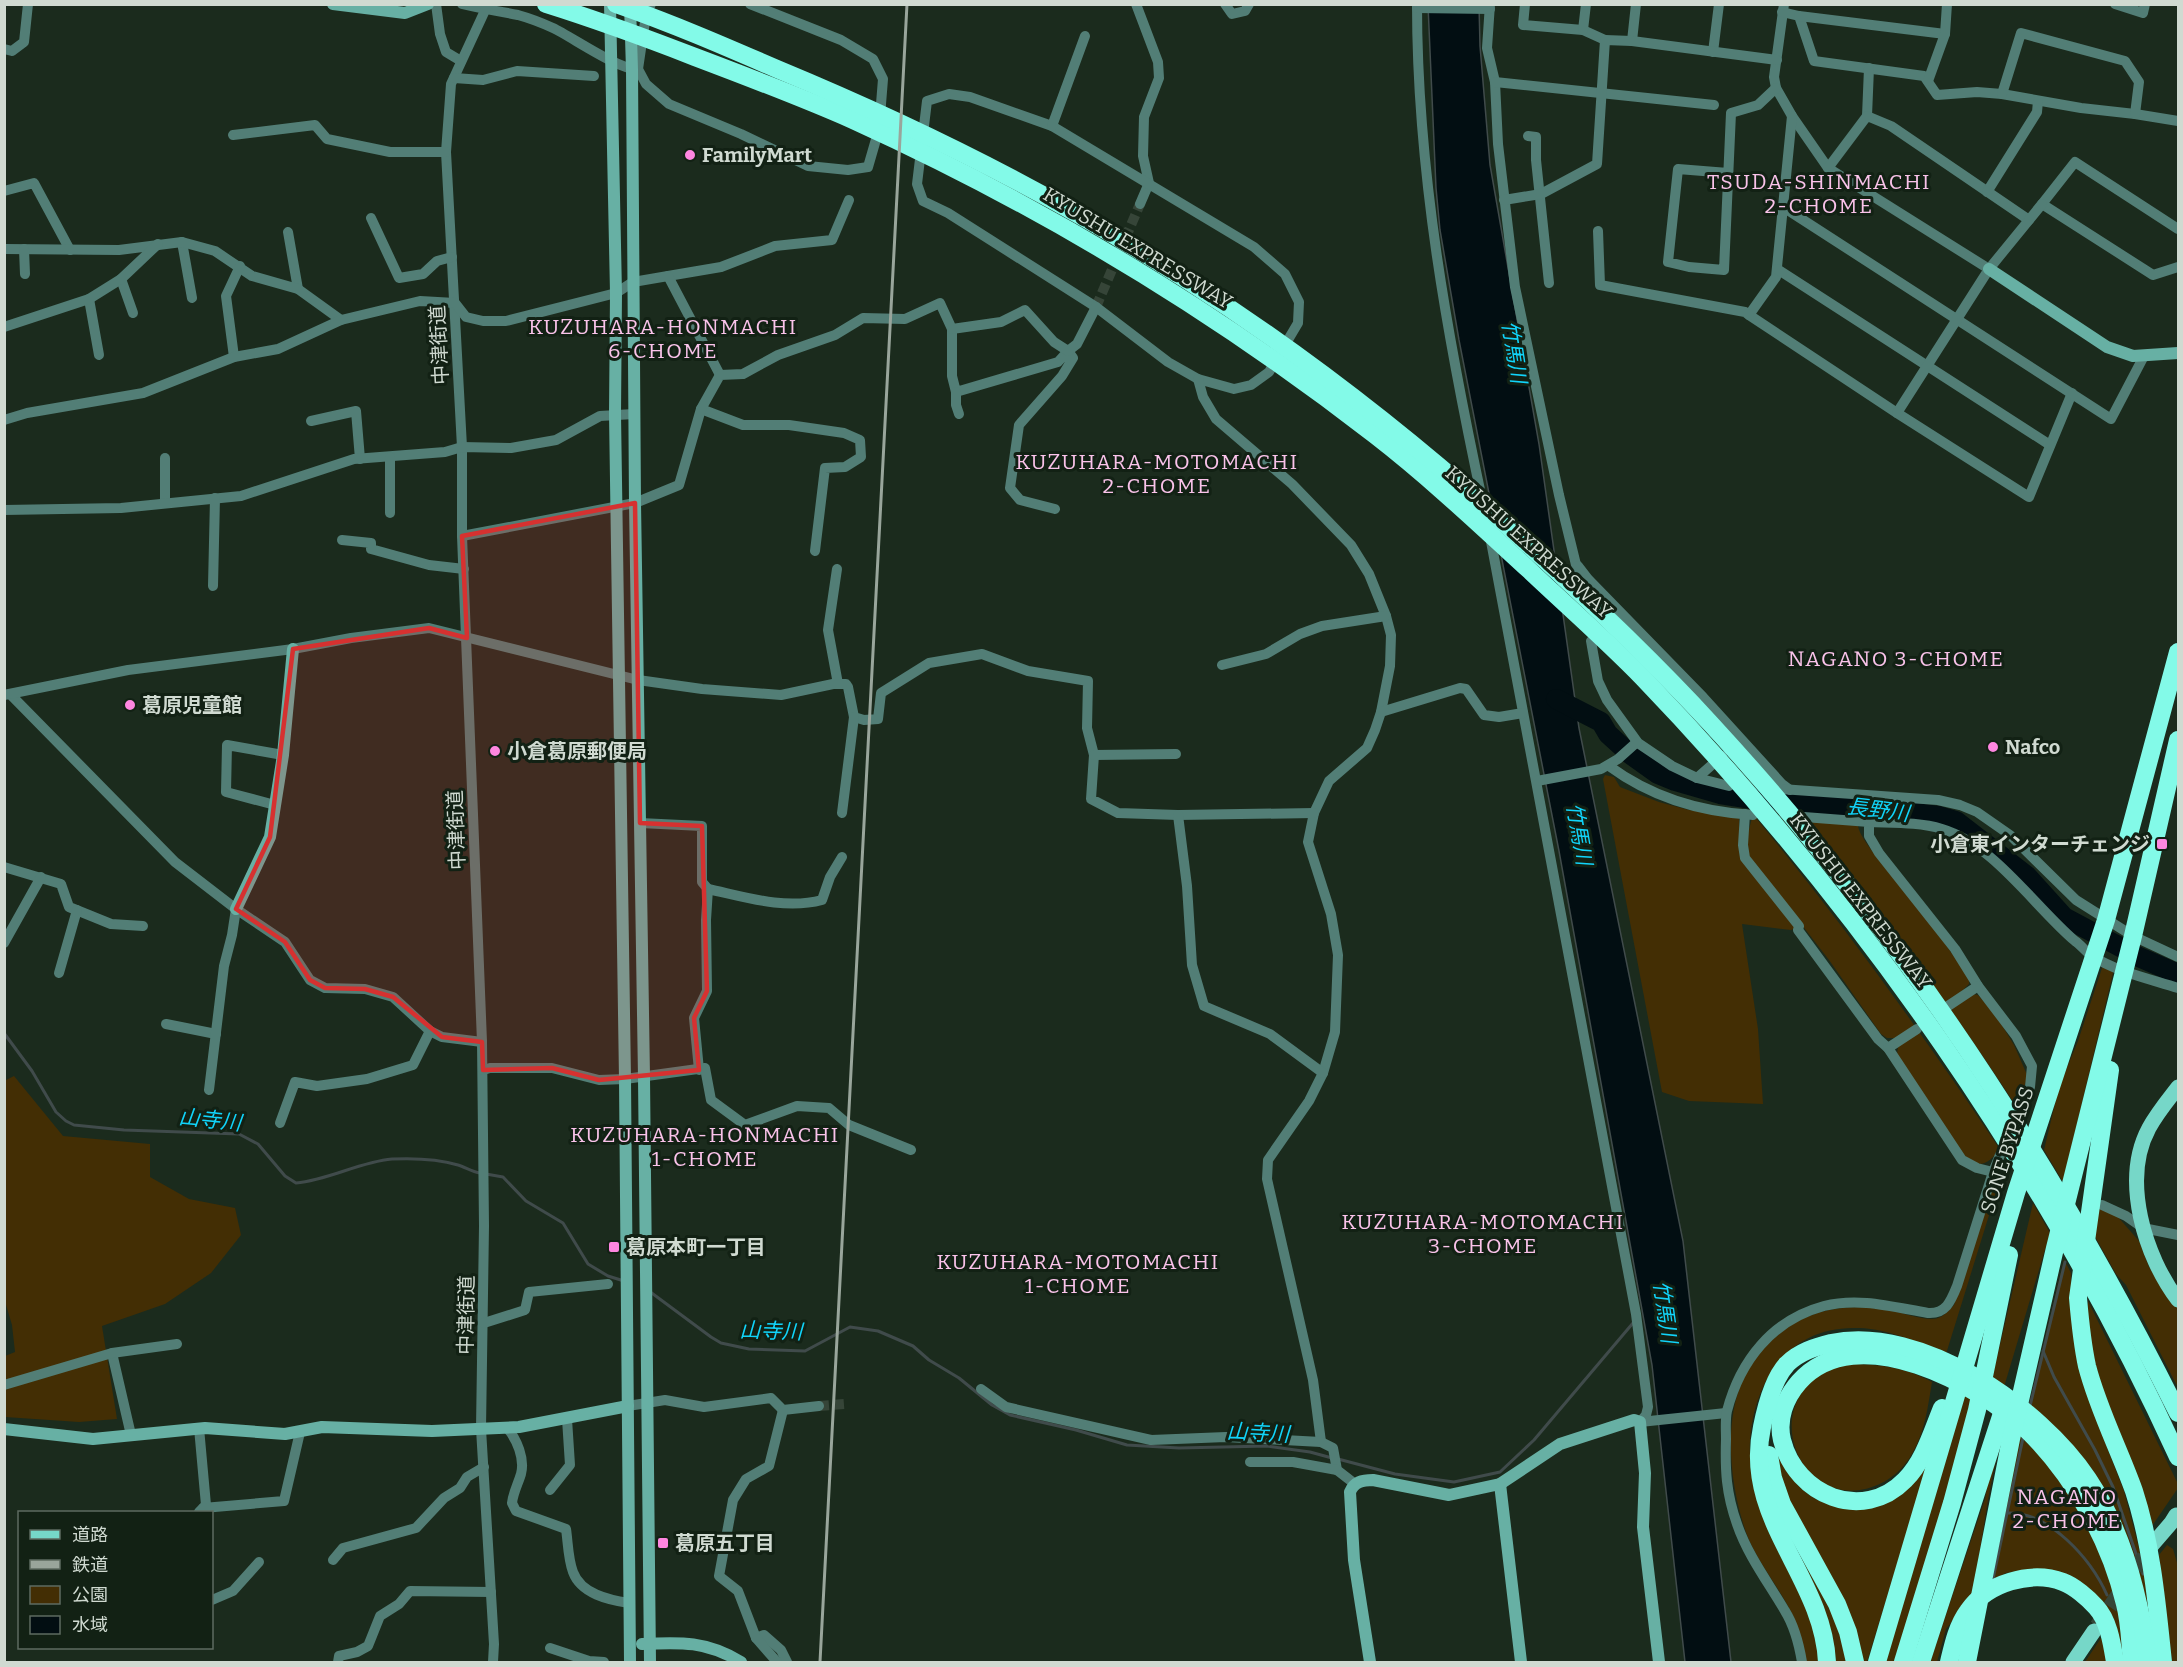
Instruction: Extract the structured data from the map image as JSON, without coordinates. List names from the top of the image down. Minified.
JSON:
{"streets":{"highway":["KYUSHU EXPRESSWAY","SONE BYPASS"],"street":["中津街道"]},"districts":["TSUDA-SHINMACHI 2-CHOME","KUZUHARA-HONMACHI 6-CHOME","KUZUHARA-MOTOMACHI 2-CHOME","NAGANO 3-CHOME","KUZUHARA-HONMACHI 1-CHOME","KUZUHARA-MOTOMACHI 3-CHOME","KUZUHARA-MOTOMACHI 1-CHOME","NAGANO 2-CHOME"],"water":["竹馬川","長野川","山寺川"],"places":{"other":["FamilyMart","葛原児童館","Nafco","小倉葛原郵便局"],"transit":["小倉東インターチェンジ","葛原本町一丁目","葛原五丁目"]},"legend":["道路","鉄道","公園","水域"]}
